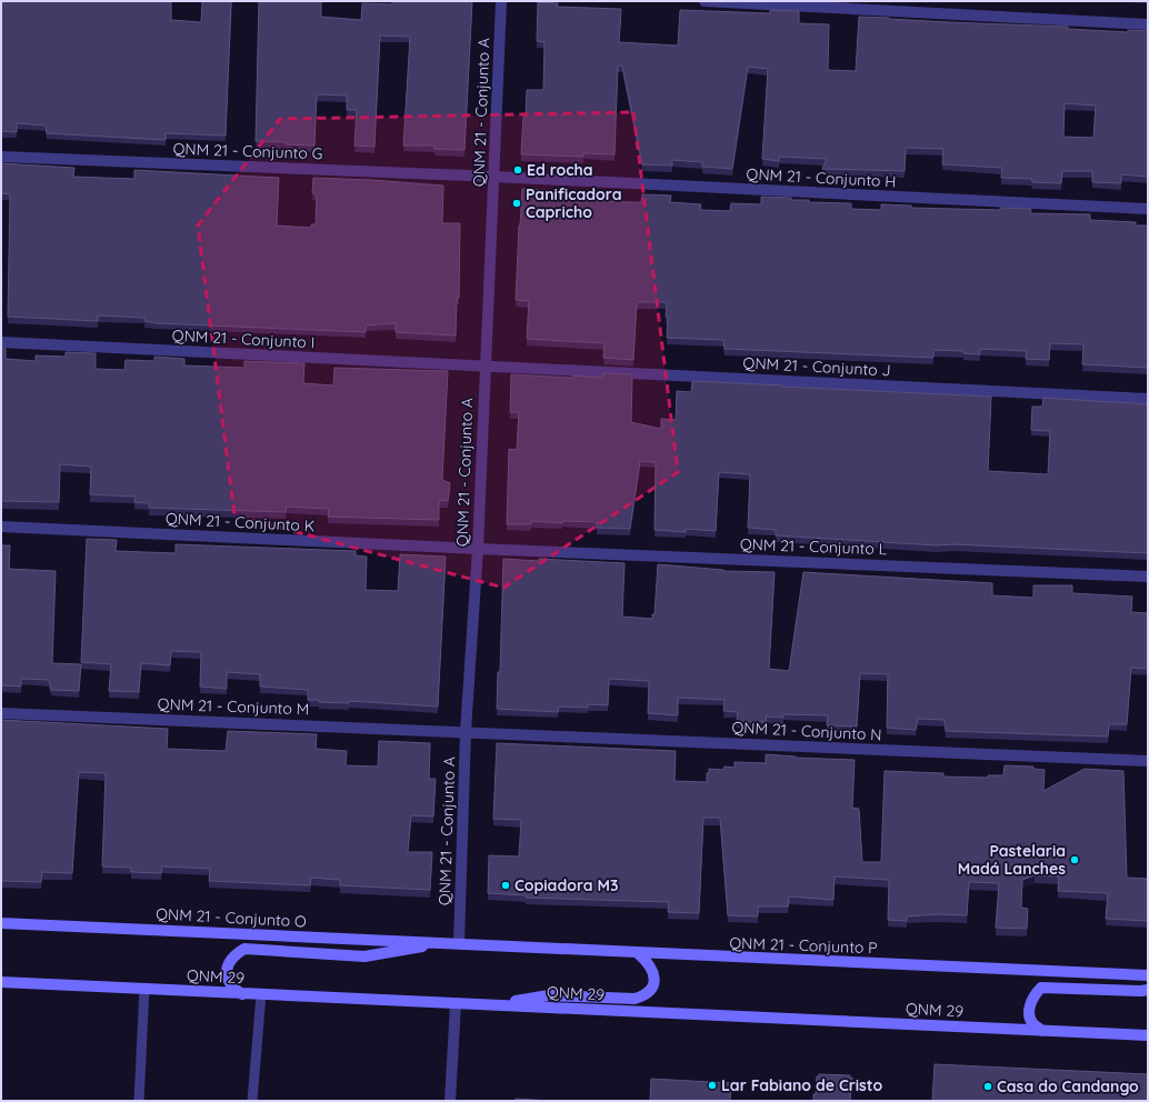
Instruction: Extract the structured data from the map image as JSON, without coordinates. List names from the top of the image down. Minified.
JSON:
{"streets":{"main road":["QNM 21 - Conjunto O","QNM 21 - Conjunto P","QNM 29"],"street":["QNM 21 - Conjunto A","QNM 21 - Conjunto G","QNM 21 - Conjunto H","QNM 21 - Conjunto I","QNM 21 - Conjunto J","QNM 21 - Conjunto K","QNM 21 - Conjunto L","QNM 21 - Conjunto M","QNM 21 - Conjunto N"]},"crossings":[["QNM 21 - Conjunto A","QNM 21 - Conjunto G"],["QNM 21 - Conjunto A","QNM 21 - Conjunto H"],["QNM 21 - Conjunto A","QNM 21 - Conjunto I"],["QNM 21 - Conjunto A","QNM 21 - Conjunto J"],["QNM 21 - Conjunto A","QNM 21 - Conjunto K"],["QNM 21 - Conjunto A","QNM 21 - Conjunto L"],["QNM 21 - Conjunto A","QNM 21 - Conjunto M"],["QNM 21 - Conjunto A","QNM 21 - Conjunto N"],["QNM 21 - Conjunto A","QNM 21 - Conjunto O"],["QNM 21 - Conjunto A","QNM 21 - Conjunto P"],["QNM 21 - Conjunto G","QNM 21 - Conjunto H"],["QNM 21 - Conjunto I","QNM 21 - Conjunto J"],["QNM 21 - Conjunto K","QNM 21 - Conjunto L"],["QNM 21 - Conjunto M","QNM 21 - Conjunto N"],["QNM 21 - Conjunto O","QNM 21 - Conjunto P"]],"places":["Ed rocha","Panificadora Capricho","Pastelaria Madá Lanches","Copiadora M3","Lar Fabiano de Cristo","Casa do Candango"]}
